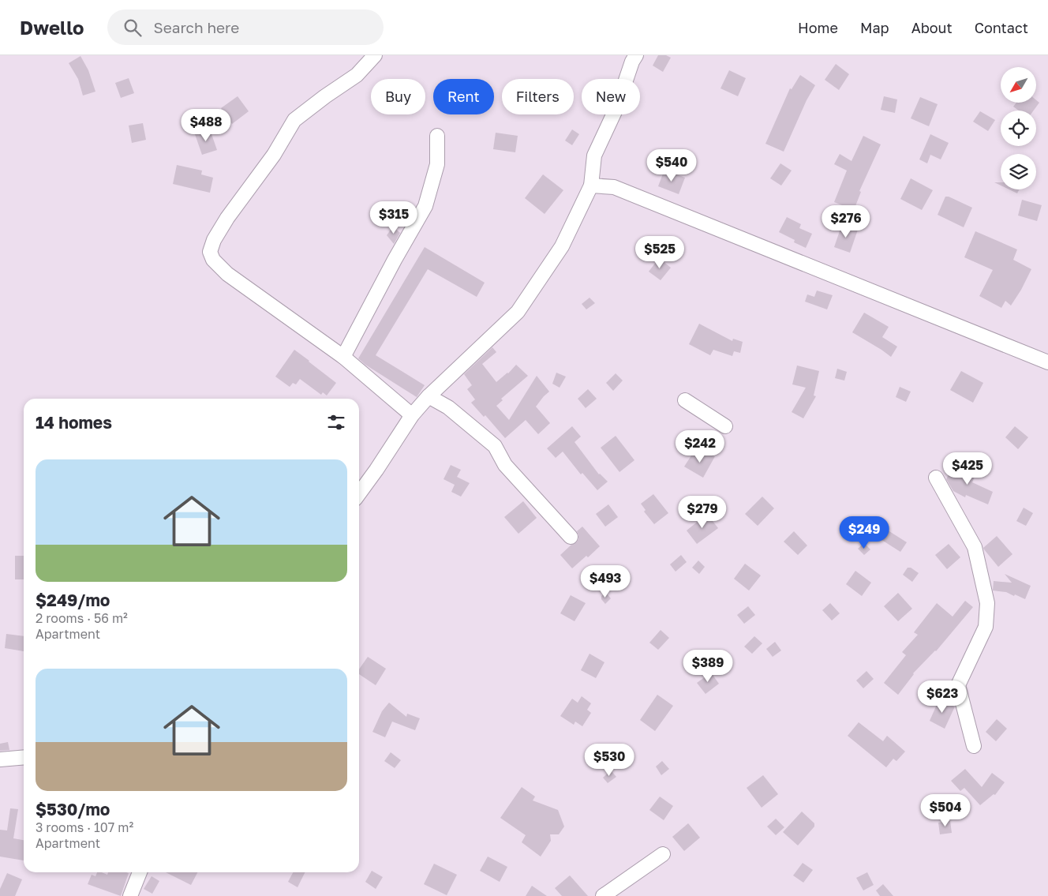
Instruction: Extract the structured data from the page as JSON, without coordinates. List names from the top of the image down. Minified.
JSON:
{"north":"bottom left","page":{"header":"Dwello","search":"Search here","nav":["Home","Map","About","Contact"],"chip":["Buy","Rent","Filters","New"],"price":["$488","$540","$315","$276","$525","$242","$425","$279","$249","$493","$389","$623","$530","$504"],"heading":"14 homes","list":[{"name":"$249/mo","note":"2 rooms · 56 m² · Apartment"},{"name":"$530/mo","note":"3 rooms · 107 m² · Apartment"}]}}
